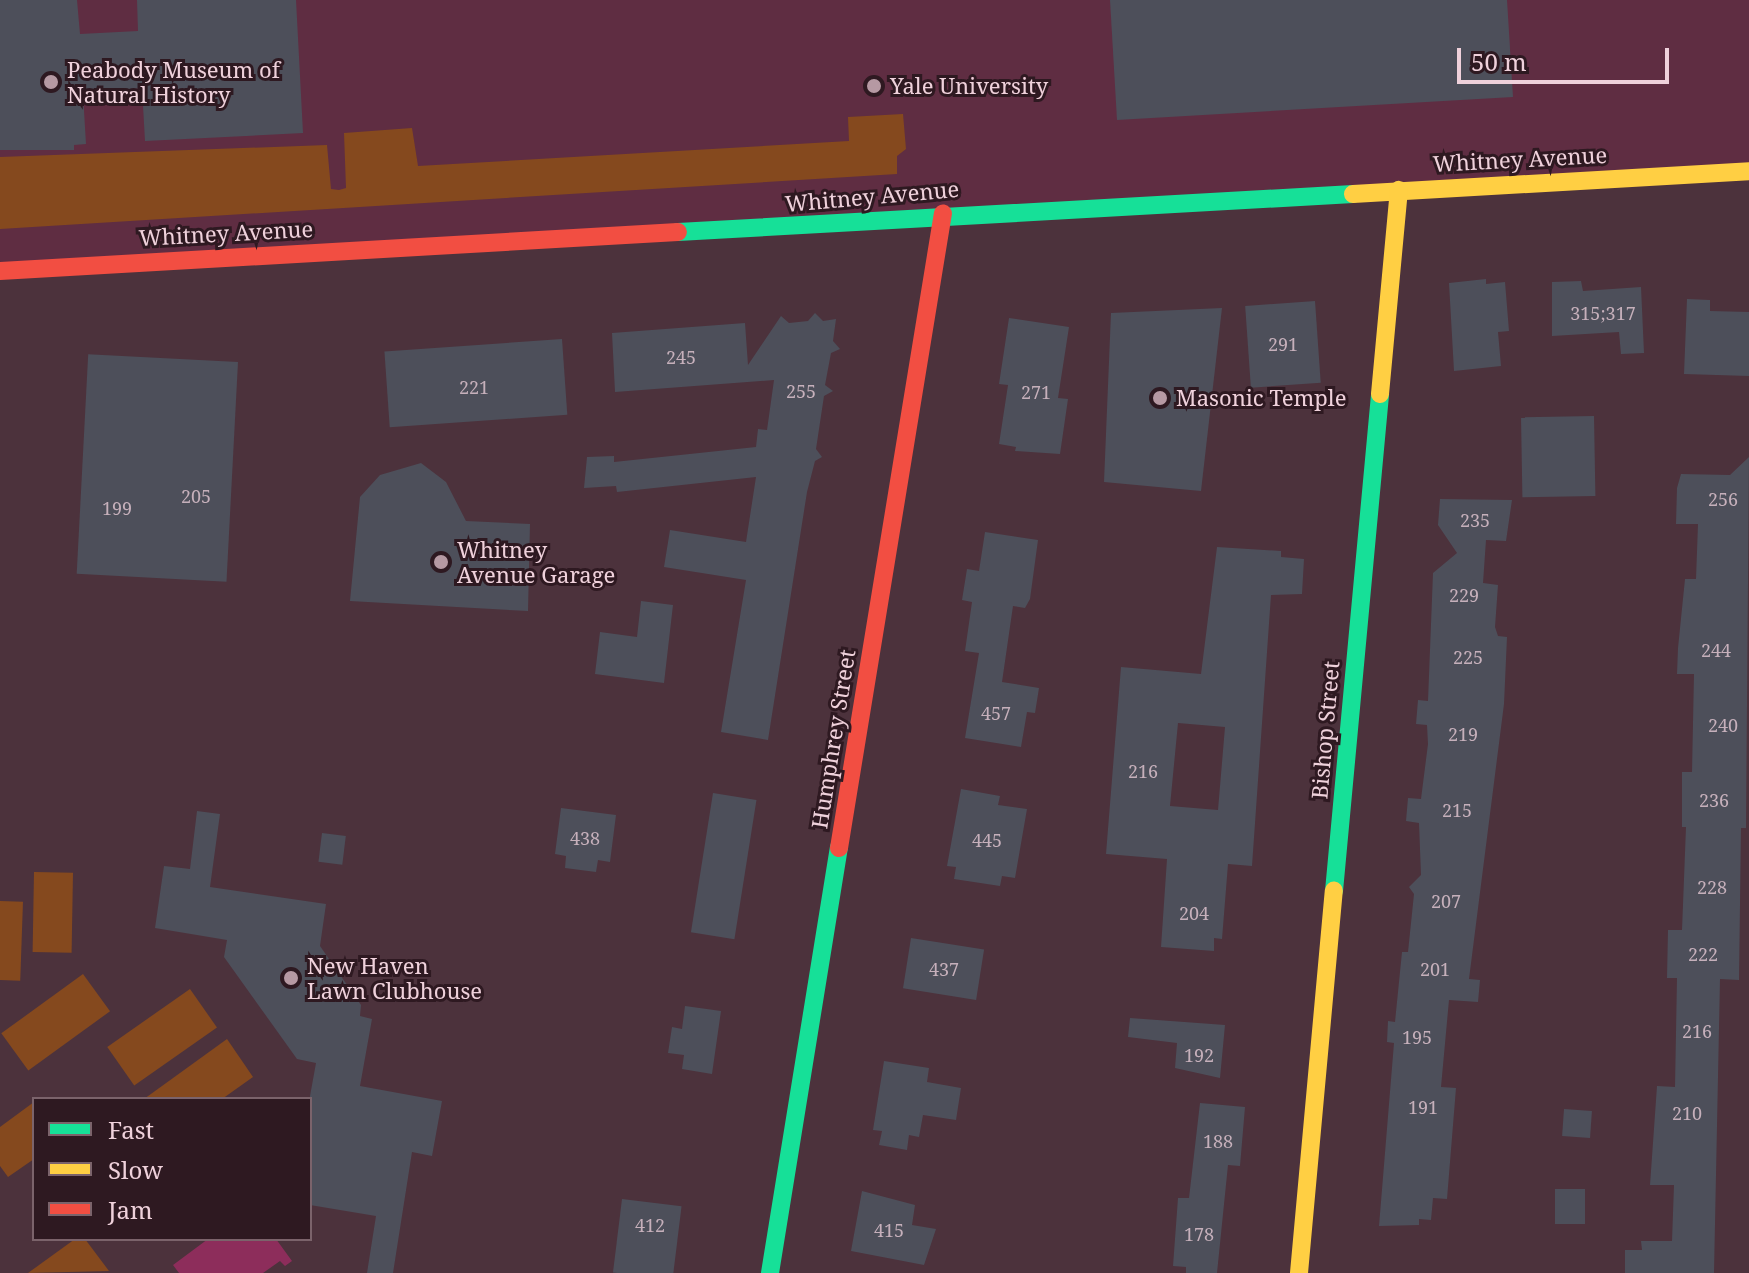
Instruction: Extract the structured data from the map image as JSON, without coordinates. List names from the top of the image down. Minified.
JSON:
{"streets":{"street":["Whitney Avenue","Bishop Street","Humphrey Street"]},"crossings":[["Whitney Avenue","Bishop Street"],["Whitney Avenue","Humphrey Street"]],"places":["Peabody Museum of Natural History","Yale University","Masonic Temple","Whitney Avenue Garage","New Haven Lawn Clubhouse"],"house_numbers":["315;317","291","245","221","255","271","205","256","199","235","229","244","225","457","240","219","216","236","215","438","445","228","207","204","222","437","201","216","195","192","191","210","188","412","415","178"],"legend":["Fast","Slow","Jam"],"scale_bar":"50 m"}
